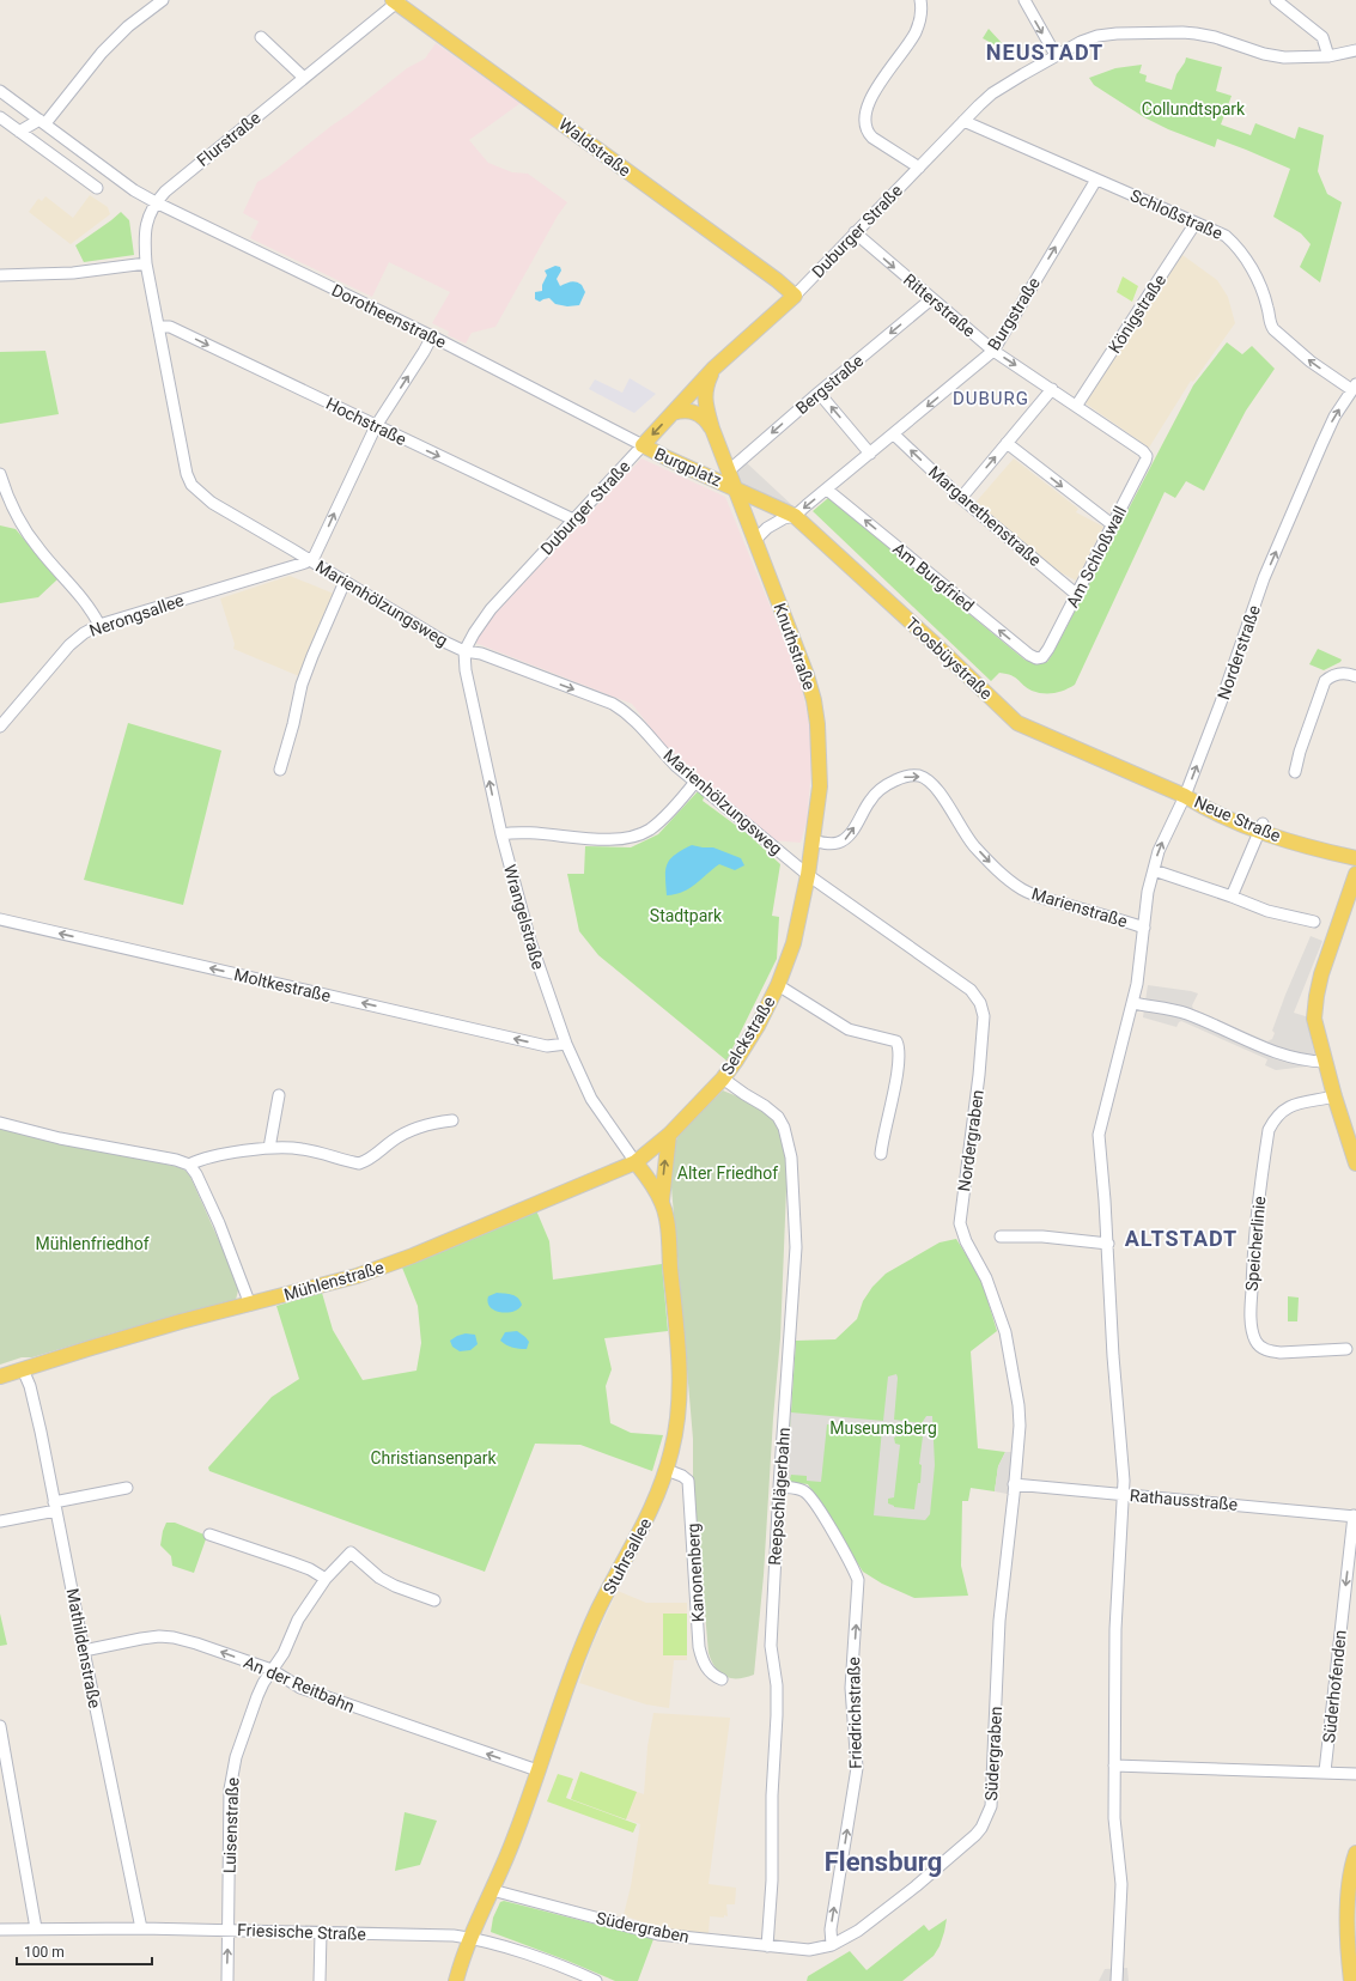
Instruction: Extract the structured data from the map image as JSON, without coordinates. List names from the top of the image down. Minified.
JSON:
{"streets":{"main road":["Waldstraße","Duburger Straße","Burgplatz","Knuthstraße","Toosbüystraße","Neue Straße","Selckstraße","Mühlenstraße","Stuhrsallee"],"street":["Flurstraße","Schloßstraße","Ritterstraße","Burgstraße","Königstraße","Dorotheenstraße","Bergstraße","Hochstraße","Margarethenstraße","Am Schloßwall","Am Burgfried","Marienhölzungsweg","Nerongsallee","Norderstraße","Marienstraße","Wrangelstraße","Moltkestraße","Nordergraben","Speicherlinie","Reepschlägerbahn","Rathausstraße","Kanonenberg","Mathildenstraße","An der Reitbahn","Süderhofenden","Friedrichstraße","Südergraben","Luisenstraße","Friesische Straße"]},"crossings":[["Flurstraße","Waldstraße"],["Flurstraße","Dorotheenstraße"],["Flurstraße","Marienhölzungsweg"],["Waldstraße","Duburger Straße"],["Schloßstraße","Duburger Straße"],["Schloßstraße","Burgstraße"],["Schloßstraße","Königstraße"],["Schloßstraße","Norderstraße"],["Duburger Straße","Ritterstraße"],["Duburger Straße","Dorotheenstraße"],["Duburger Straße","Hochstraße"],["Duburger Straße","Burgplatz"],["Duburger Straße","Marienhölzungsweg"],["Duburger Straße","Knuthstraße"],["Duburger Straße","Wrangelstraße"],["Ritterstraße","Burgstraße"],["Ritterstraße","Königstraße"],["Ritterstraße","Bergstraße"],["Ritterstraße","Am Schloßwall"],["Burgstraße","Margarethenstraße"],["Burgstraße","Am Burgfried"],["Burgstraße","Toosbüystraße"],["Dorotheenstraße","Burgplatz"],["Dorotheenstraße","Marienhölzungsweg"],["Bergstraße","Knuthstraße"],["Hochstraße","Marienhölzungsweg"],["Burgplatz","Knuthstraße"],["Burgplatz","Toosbüystraße"],["Margarethenstraße","Am Schloßwall"],["Am Schloßwall","Am Burgfried"],["Marienhölzungsweg","Nerongsallee"],["Marienhölzungsweg","Knuthstraße"],["Marienhölzungsweg","Wrangelstraße"],["Marienhölzungsweg","Selckstraße"],["Marienhölzungsweg","Nordergraben"],["Knuthstraße","Toosbüystraße"],["Knuthstraße","Marienstraße"],["Knuthstraße","Selckstraße"],["Knuthstraße","Nordergraben"],["Norderstraße","Toosbüystraße"],["Norderstraße","Neue Straße"],["Norderstraße","Marienstraße"],["Norderstraße","Rathausstraße"],["Toosbüystraße","Neue Straße"],["Wrangelstraße","Moltkestraße"],["Wrangelstraße","Selckstraße"],["Wrangelstraße","Mühlenstraße"],["Wrangelstraße","Stuhrsallee"],["Selckstraße","Nordergraben"],["Selckstraße","Mühlenstraße"],["Selckstraße","Reepschlägerbahn"],["Selckstraße","Stuhrsallee"],["Nordergraben","Rathausstraße"],["Nordergraben","Südergraben"],["Mühlenstraße","Stuhrsallee"],["Mühlenstraße","Mathildenstraße"],["Reepschlägerbahn","Friedrichstraße"],["Reepschlägerbahn","Südergraben"],["Rathausstraße","Süderhofenden"],["Rathausstraße","Südergraben"],["Stuhrsallee","Kanonenberg"],["Stuhrsallee","An der Reitbahn"],["Stuhrsallee","Südergraben"],["Stuhrsallee","Friesische Straße"],["Mathildenstraße","An der Reitbahn"],["Mathildenstraße","Friesische Straße"],["An der Reitbahn","Luisenstraße"],["Friedrichstraße","Südergraben"],["Luisenstraße","Friesische Straße"]],"one_way":["Schloßstraße","Ritterstraße","Bergstraße","Hochstraße","Margarethenstraße","Am Burgfried","Marienstraße","Moltkestraße","An der Reitbahn","Süderhofenden","Friedrichstraße"],"districts":["NEUSTADT","DUBURG","ALTSTADT","Flensburg"],"parks":["Collundtspark","Stadtpark","Alter Friedhof","Mühlenfriedhof","Museumsberg","Christiansenpark"],"scale_bar":"100 m"}
